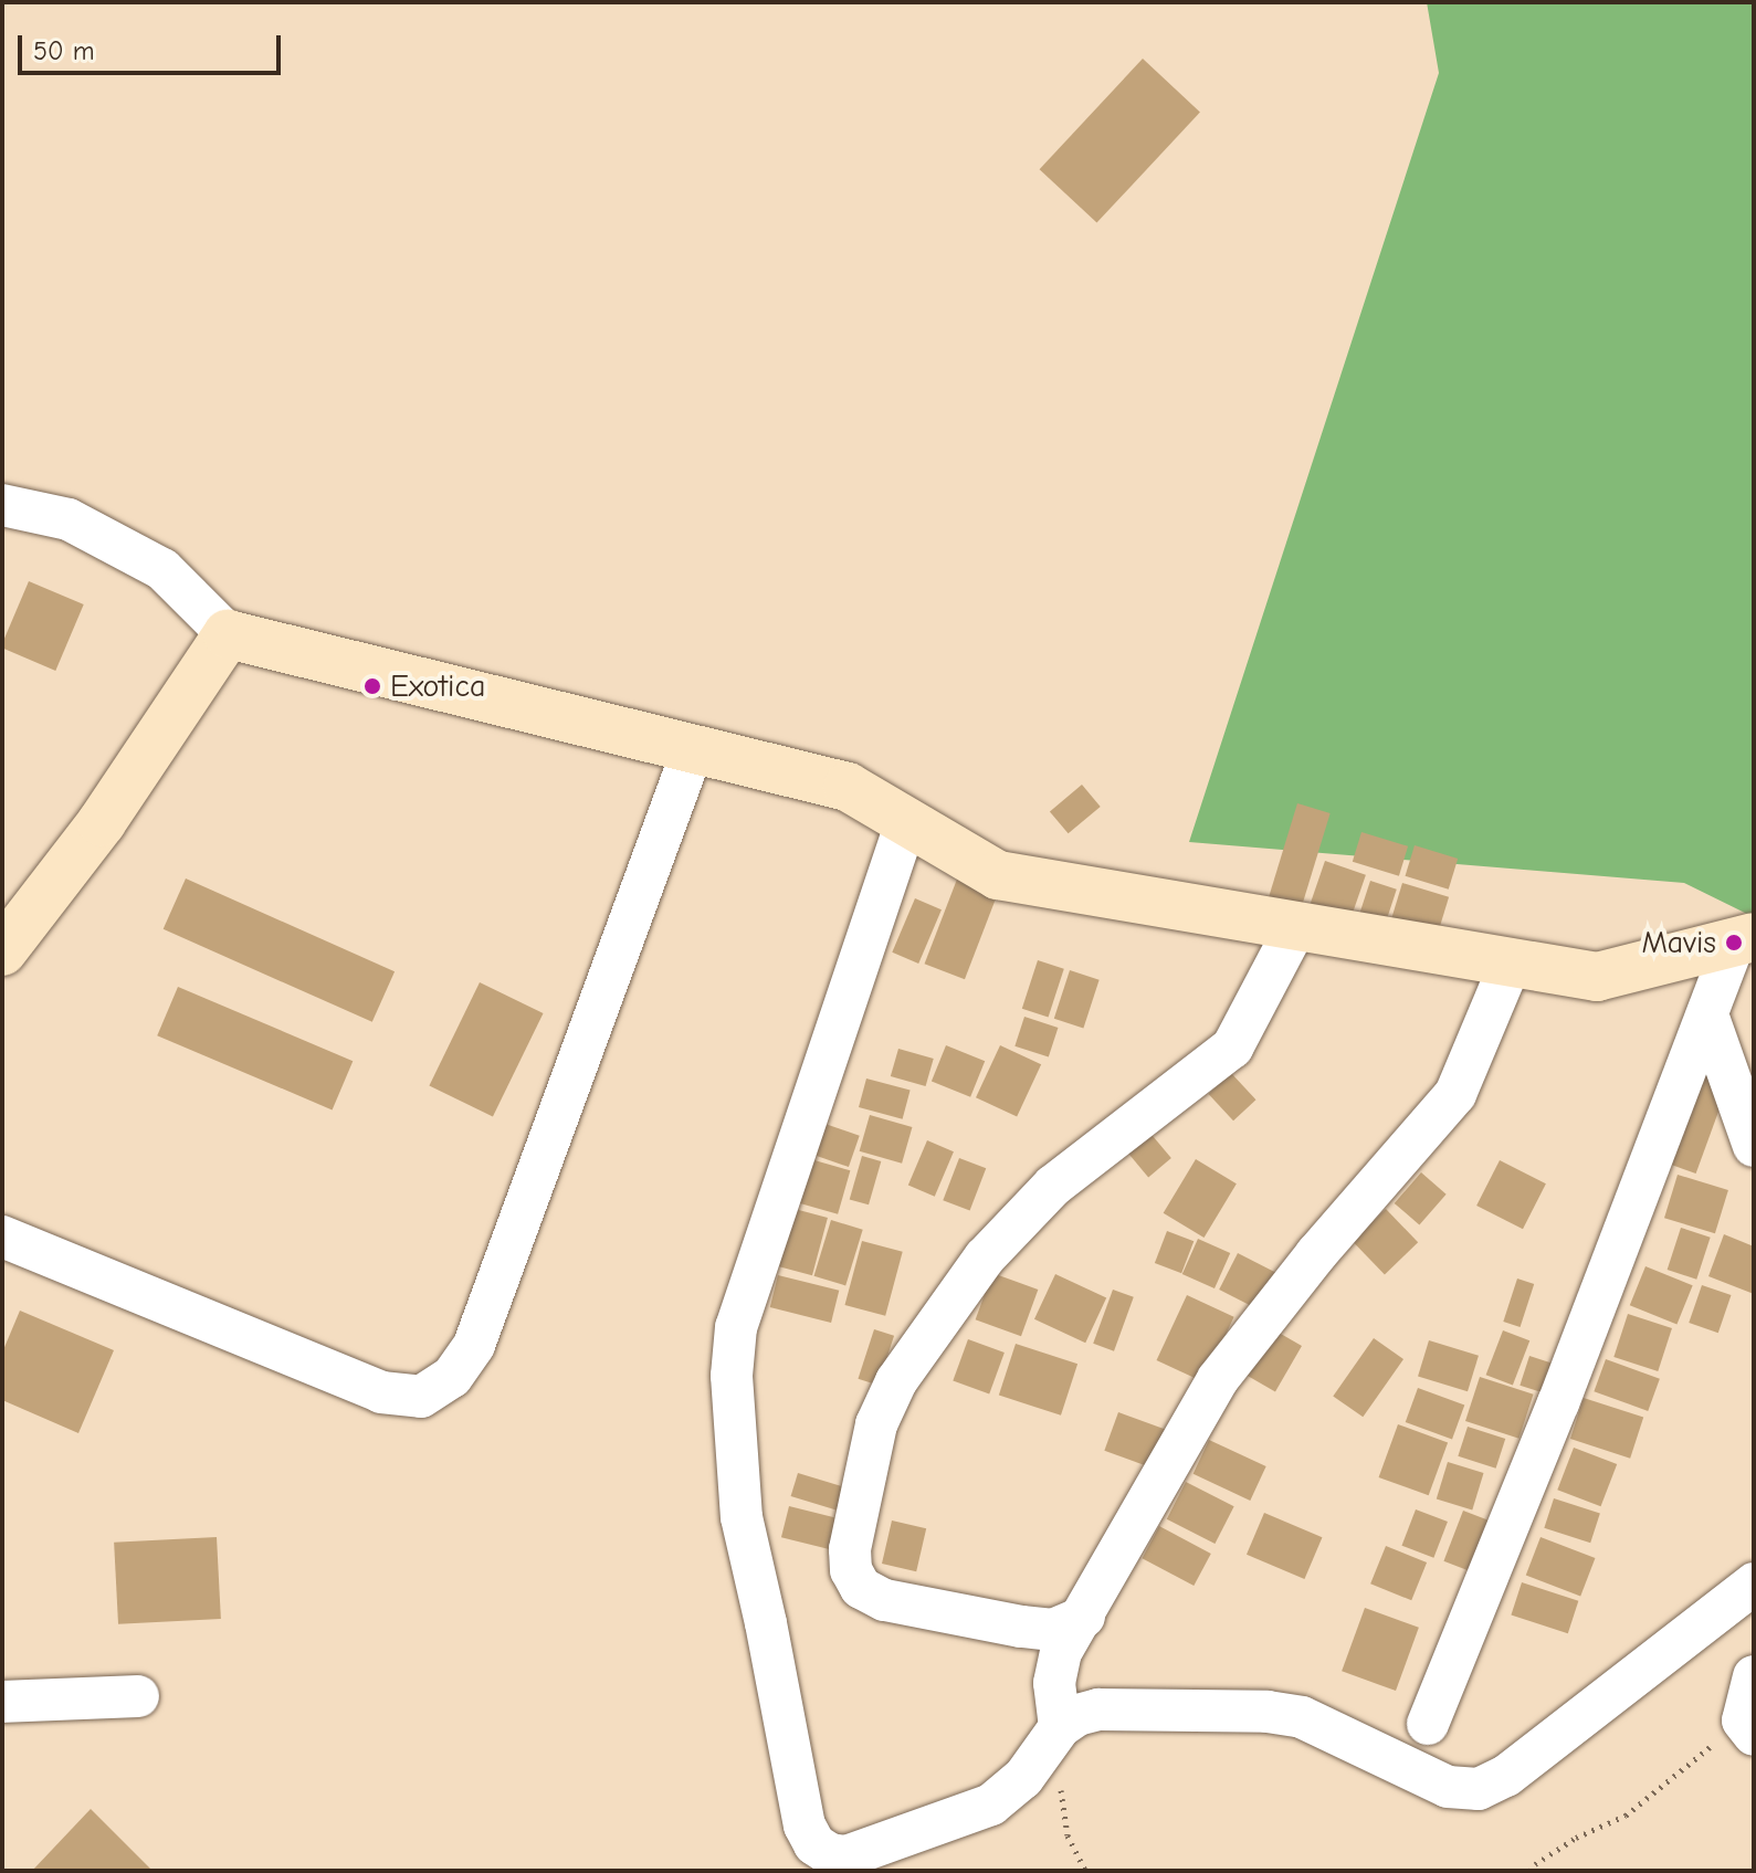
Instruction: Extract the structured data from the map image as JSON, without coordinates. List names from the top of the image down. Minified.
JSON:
{"places":["Exotica","Mavis"],"scale_bar":"50 m"}
